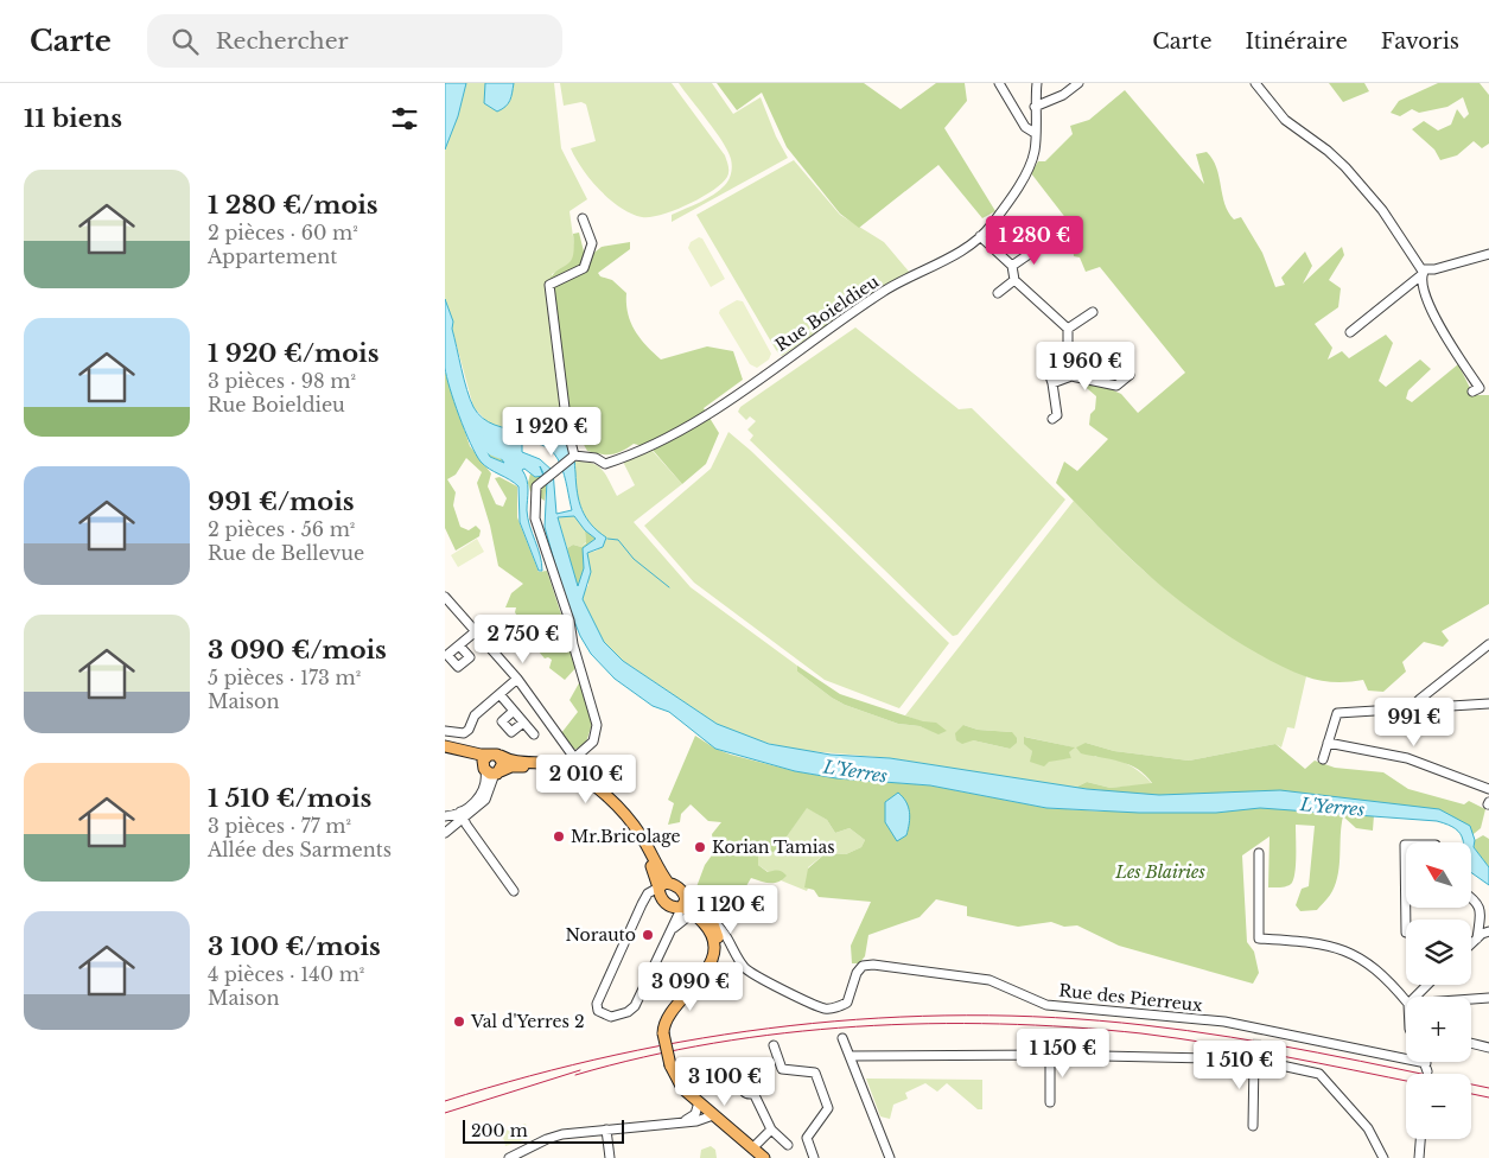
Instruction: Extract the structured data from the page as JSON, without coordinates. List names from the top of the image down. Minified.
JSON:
{"streets":{"street":["Rue Boieldieu","Rue des Pierreux"]},"water":["L'Yerres"],"parks":["Les Blairies"],"places":["Mr.Bricolage","Korian Tamias","Norauto","Val d'Yerres 2"],"scale_bar":"200 m","north":"top left","page":{"header":"Carte","search":"Rechercher","nav":["Carte","Itinéraire","Favoris"],"heading":"11 biens","list":[{"name":"1 280 €/mois","note":"2 pièces · 60 m² · Appartement"},{"name":"1 920 €/mois","note":"3 pièces · 98 m² · Rue Boieldieu"},{"name":"991 €/mois","note":"2 pièces · 56 m² · Rue de Bellevue"},{"name":"3 090 €/mois","note":"5 pièces · 173 m² · Maison"},{"name":"1 510 €/mois","note":"3 pièces · 77 m² · Allée des Sarments"},{"name":"3 100 €/mois","note":"4 pièces · 140 m² · Maison"}],"price":["1 280 €","1 960 €","1 920 €","2 750 €","991 €","2 010 €","1 120 €","3 090 €","1 150 €","1 510 €","3 100 €"],"map_buttons":["+","−"],"scale":"200 m"}}
